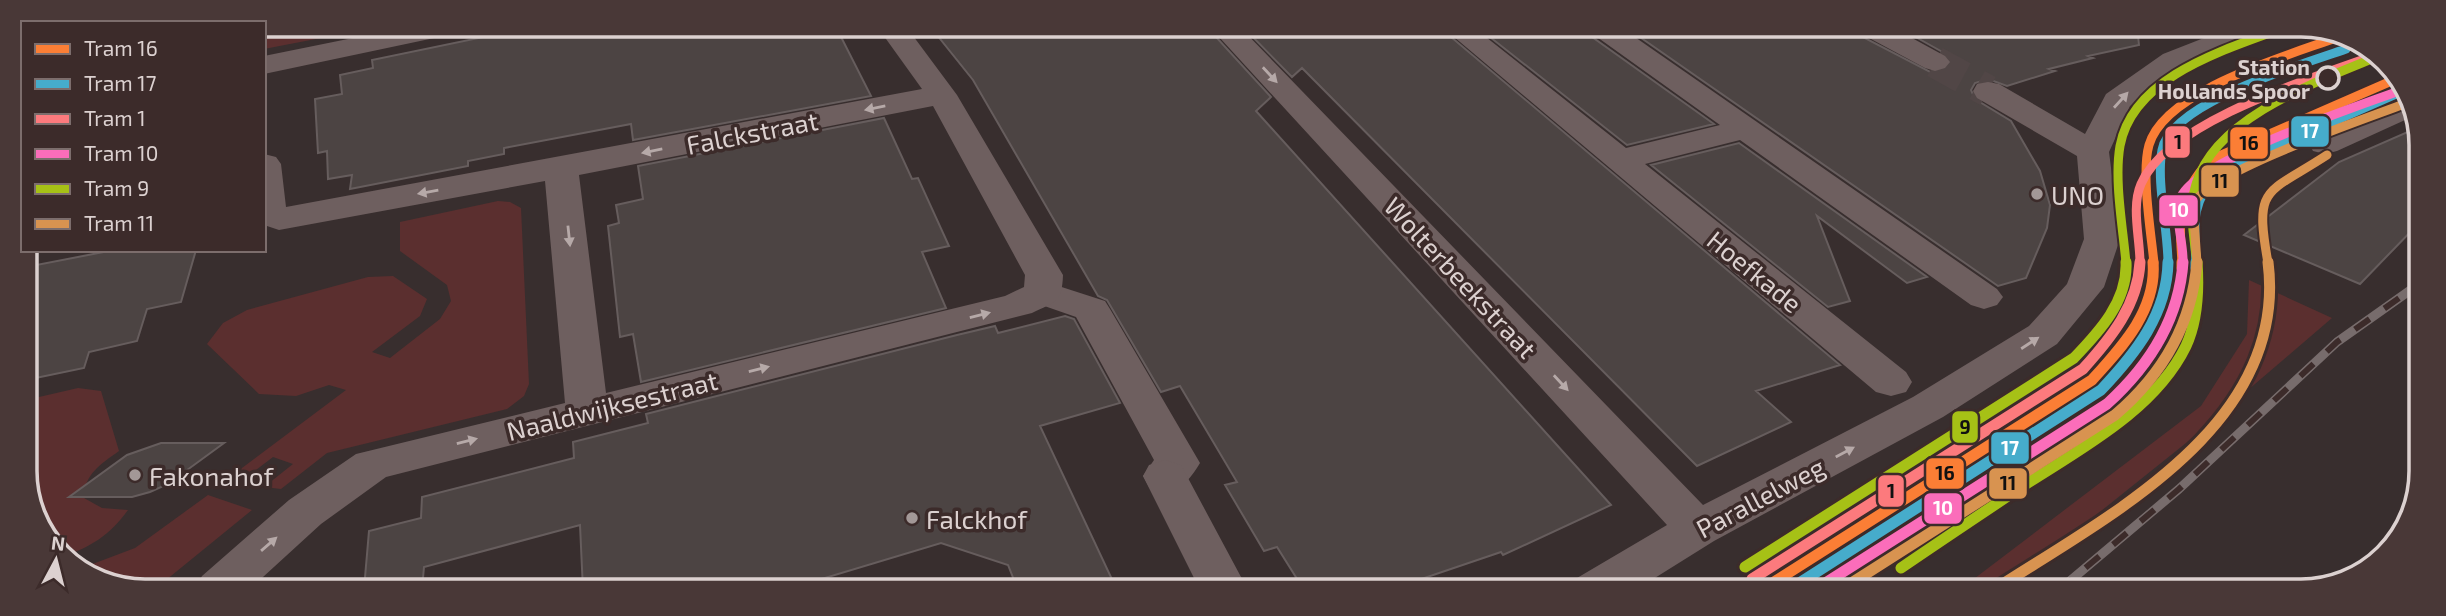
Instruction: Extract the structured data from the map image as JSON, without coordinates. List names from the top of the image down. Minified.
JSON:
{"streets":{"street":["Falckstraat","Hoefkade","Wolterbeekstraat","Naaldwijksestraat","Parallelweg"]},"crossings":[["Wolterbeekstraat","Parallelweg"]],"one_way":["Falckstraat","Naaldwijksestraat","Parallelweg"],"places":["Station Hollands Spoor","UNO","Fakonahof","Falckhof"],"lines":["tram line 9","tram line 16","tram line 17","tram line 1","tram line 10","tram line 11"],"legend":["Tram 16","Tram 17","Tram 1","Tram 10","Tram 9","Tram 11"],"north":"top"}
